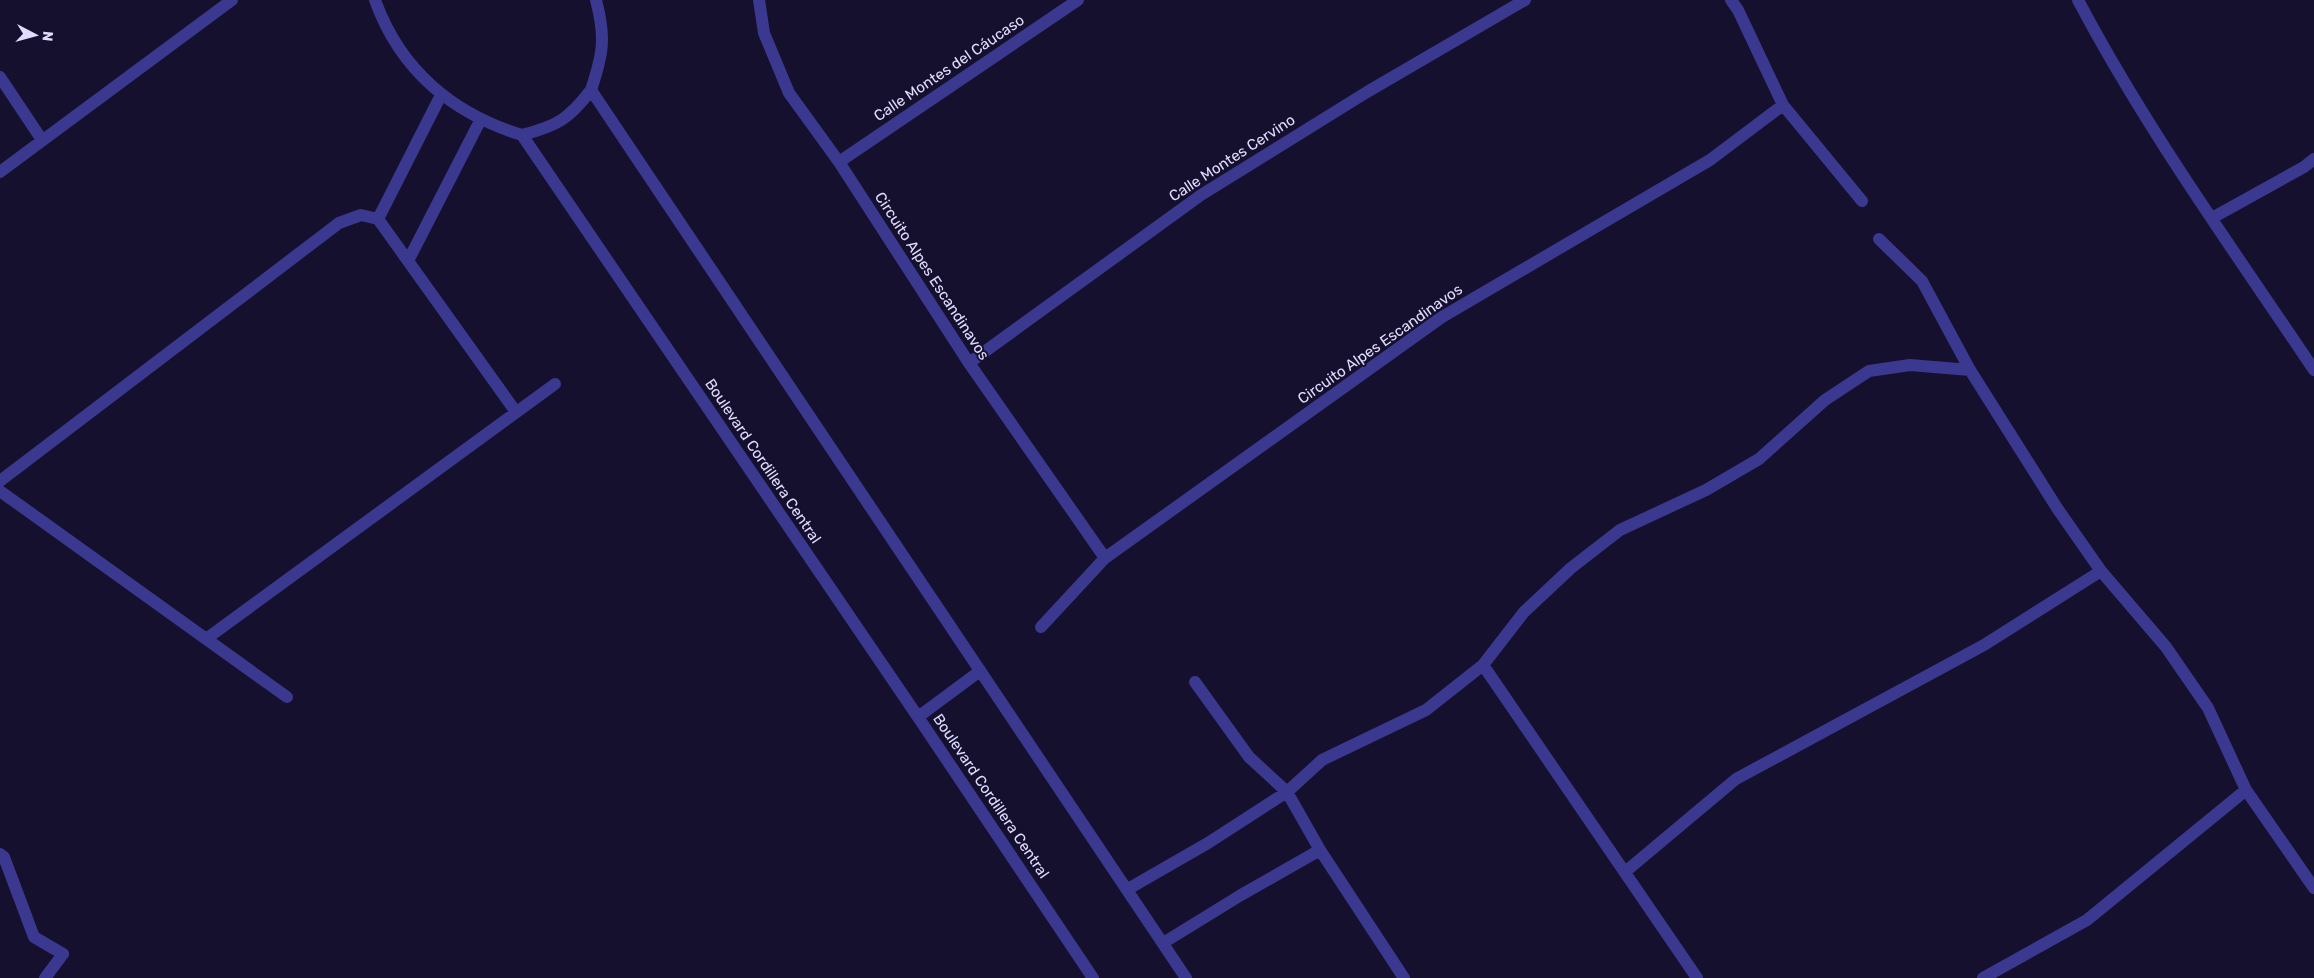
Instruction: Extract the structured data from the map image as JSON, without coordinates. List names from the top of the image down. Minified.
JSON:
{"streets":{"street":["Calle Montes del Cáucaso","Calle Montes Cervino","Circuito Alpes Escandinavos","Boulevard Cordillera Central"]},"crossings":[["Calle Montes del Cáucaso","Circuito Alpes Escandinavos"],["Calle Montes Cervino","Circuito Alpes Escandinavos"]],"north":"right"}
